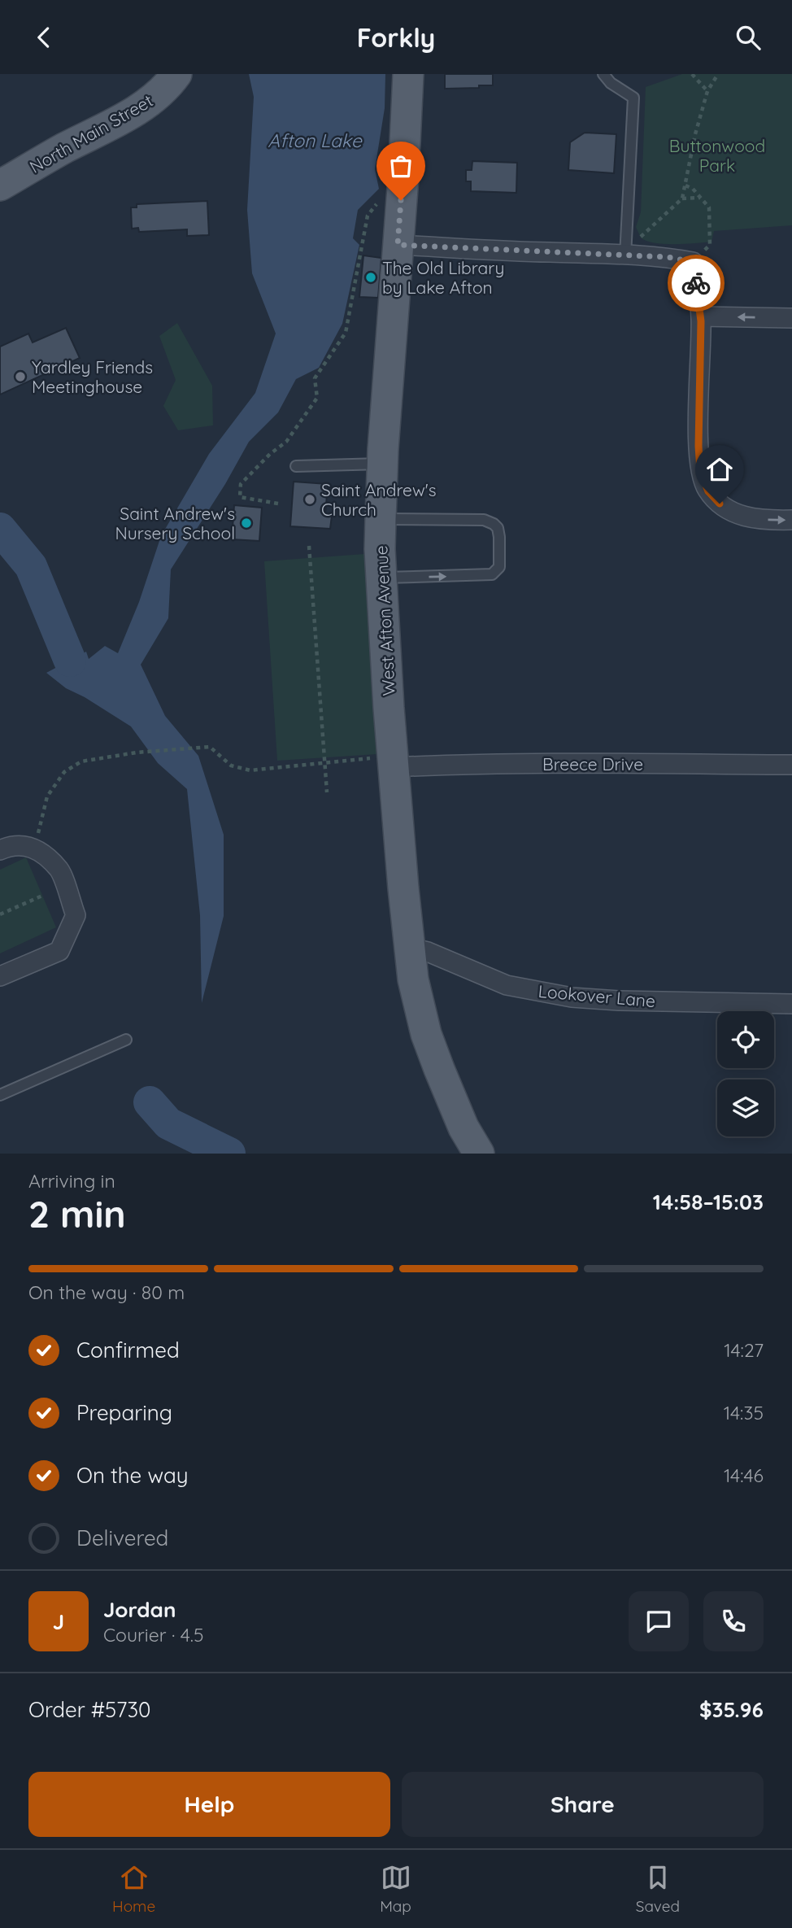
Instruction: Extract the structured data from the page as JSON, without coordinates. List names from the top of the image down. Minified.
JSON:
{"streets":{"main road":["North Main Street","West Afton Avenue"],"street":["Breece Drive","Lookover Lane"]},"crossings":[["West Afton Avenue","Breece Drive"],["West Afton Avenue","Lookover Lane"]],"water":["Afton Lake"],"parks":["Buttonwood Park"],"places":["The Old Library by Lake Afton","Yardley Friends Meetinghouse","Saint Andrew's Church","Saint Andrew's Nursery School"],"page":{"header":"Forkly","heading":["2 min","Arriving in","14:58–15:03"],"panel":["Jordan","Courier · 4.5","Order #5730","$35.96"],"bar":"On the way · 80 m","list":[["Confirmed","14:27"],["Preparing","14:35"],["On the way","14:46"],"Delivered"],"round":"J","buttons":["Help","Share"],"tabs":["Home","Map","Saved"]}}
